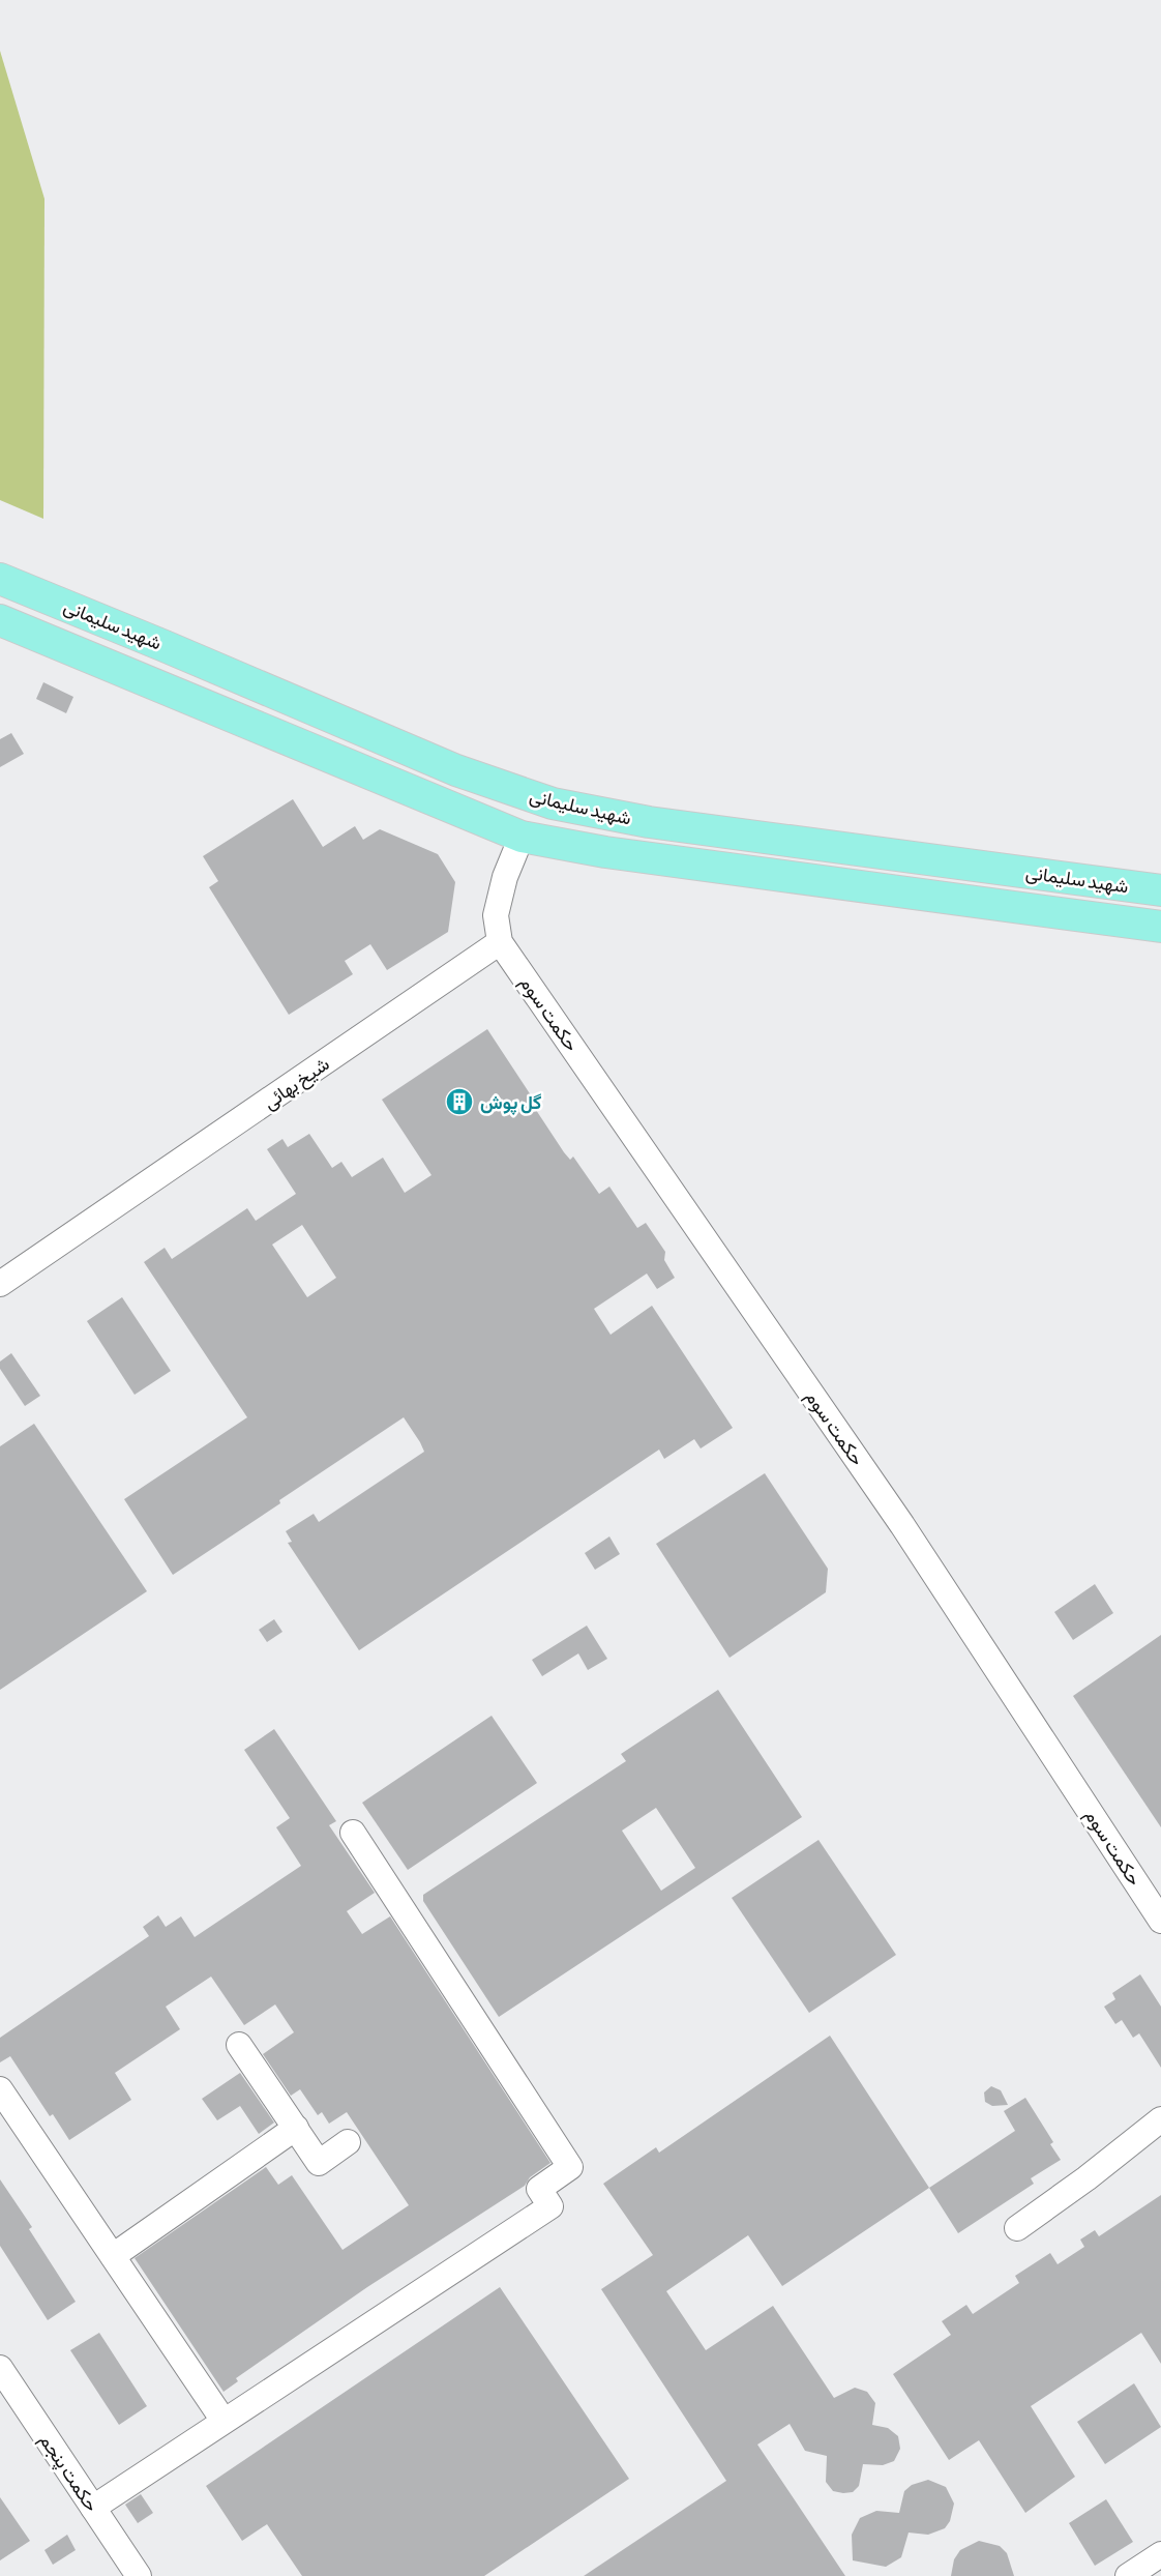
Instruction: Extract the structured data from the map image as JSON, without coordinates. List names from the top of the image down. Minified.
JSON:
{"streets":{"main road":["شهید سلیمانی"],"street":["حکمت سوم","شیخ بهائی","حکمت پنجم"]},"crossings":[["حکمت سوم","شیخ بهائی"]],"places":{"building":["گل پوش"]}}
